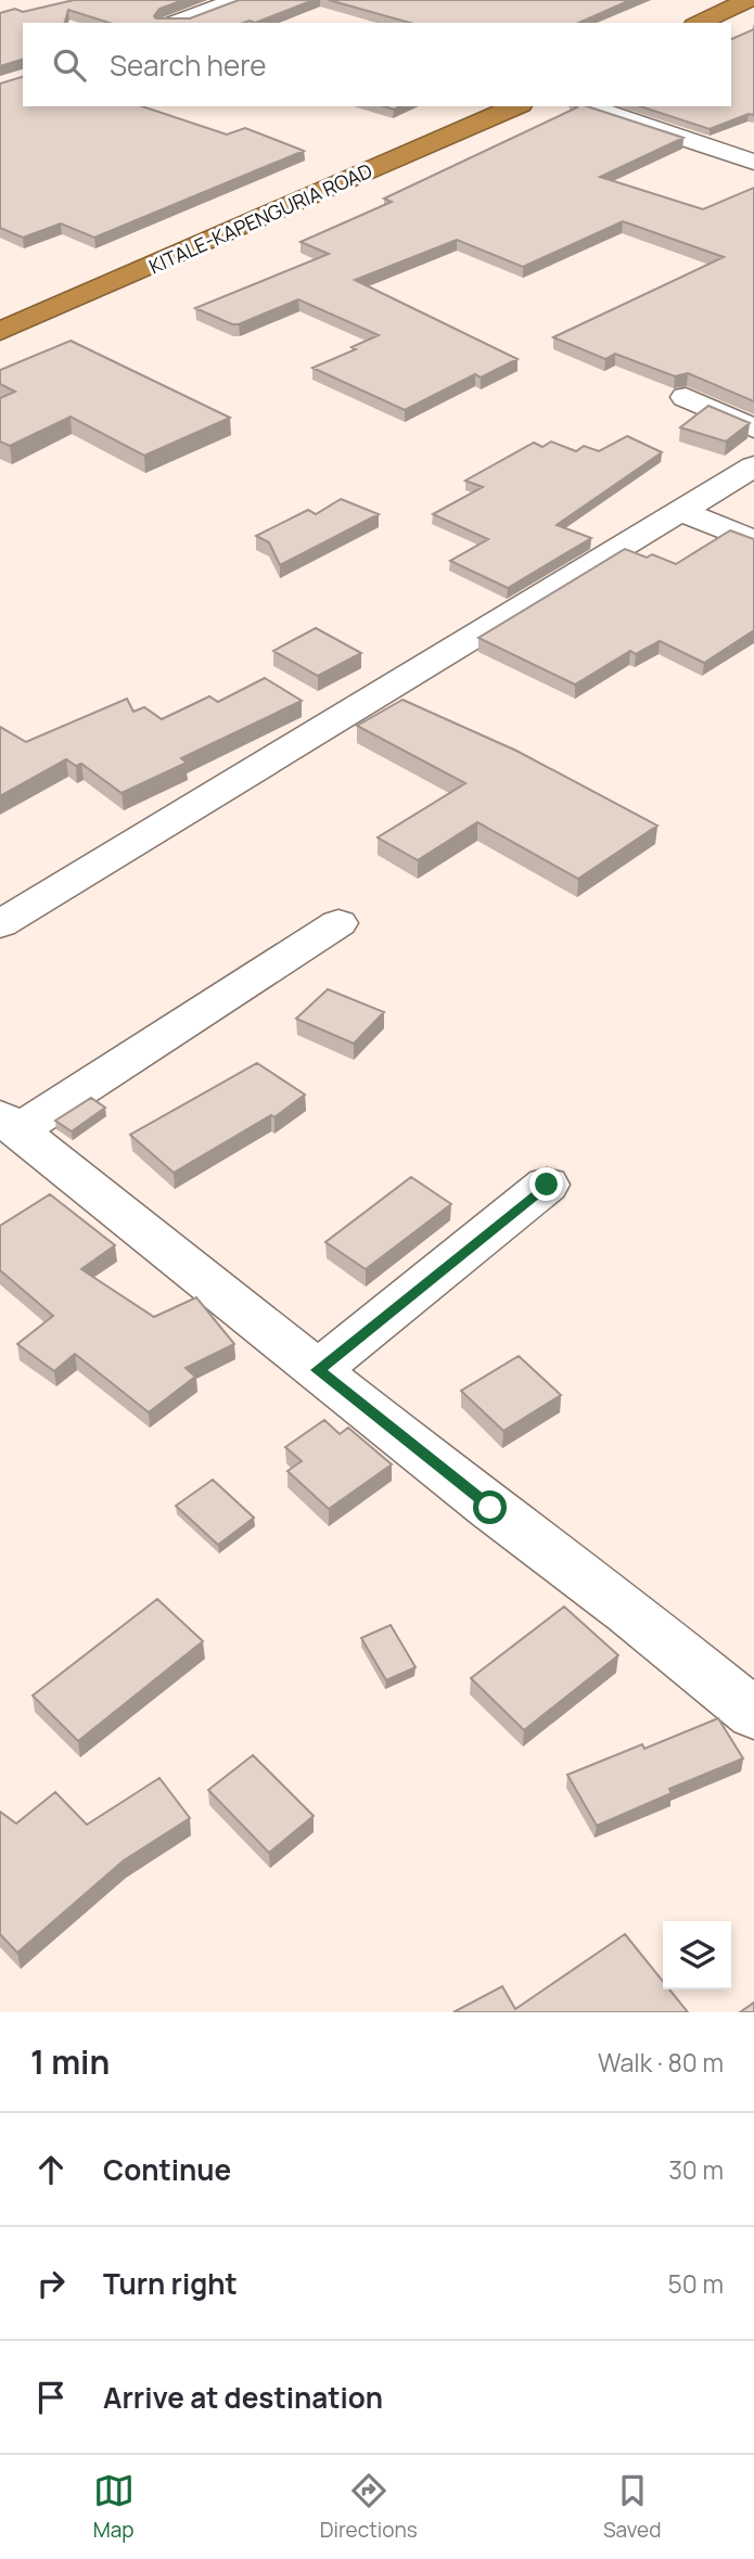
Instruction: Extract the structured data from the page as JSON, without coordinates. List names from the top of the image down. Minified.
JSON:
{"streets":{"highway":["KITALE-KAPENGURIA ROAD"]},"page":{"search":"Search here","heading":["1 min","Walk · 80 m"],"list":[["Continue","30 m"],["Turn right","50 m"],"Arrive at destination"],"nav":["Map","Directions","Saved"]}}
